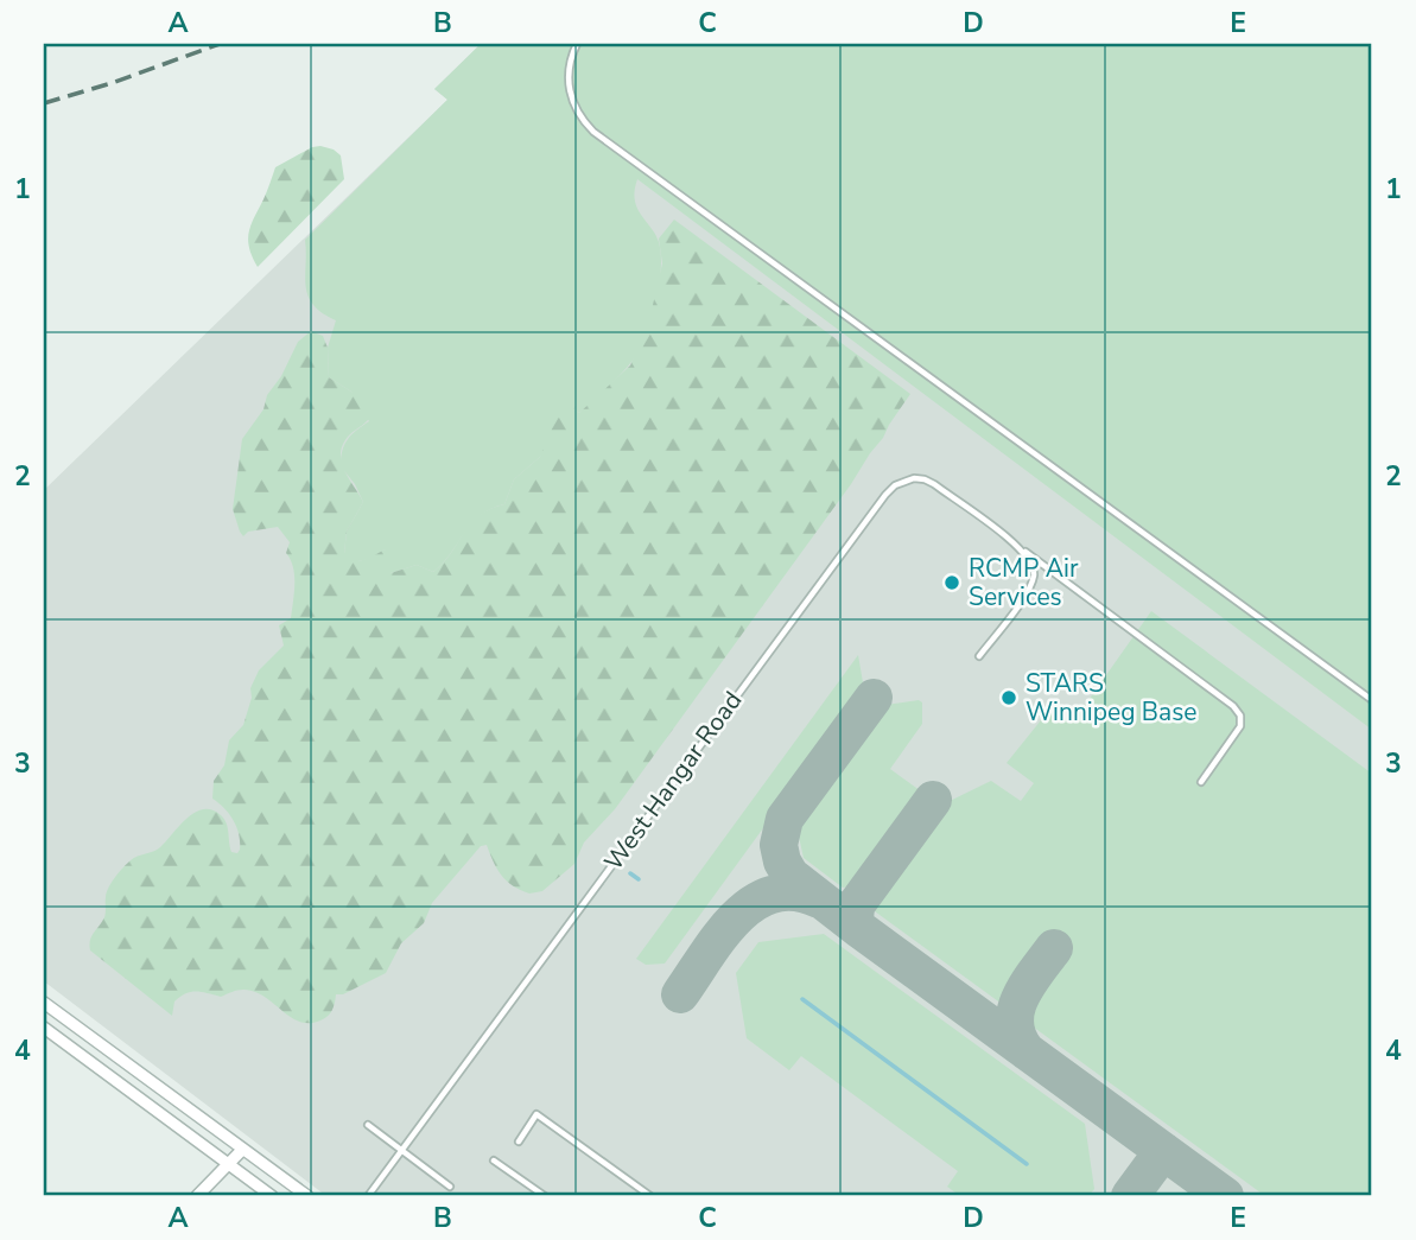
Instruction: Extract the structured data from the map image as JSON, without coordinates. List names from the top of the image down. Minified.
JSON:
{"streets":{"lane":["West Hangar Road"]},"places":["RCMP Air Services","STARS Winnipeg Base"],"grid":{"columns":["A","B","C","D","E"],"rows":["1","2","3","4"]}}
